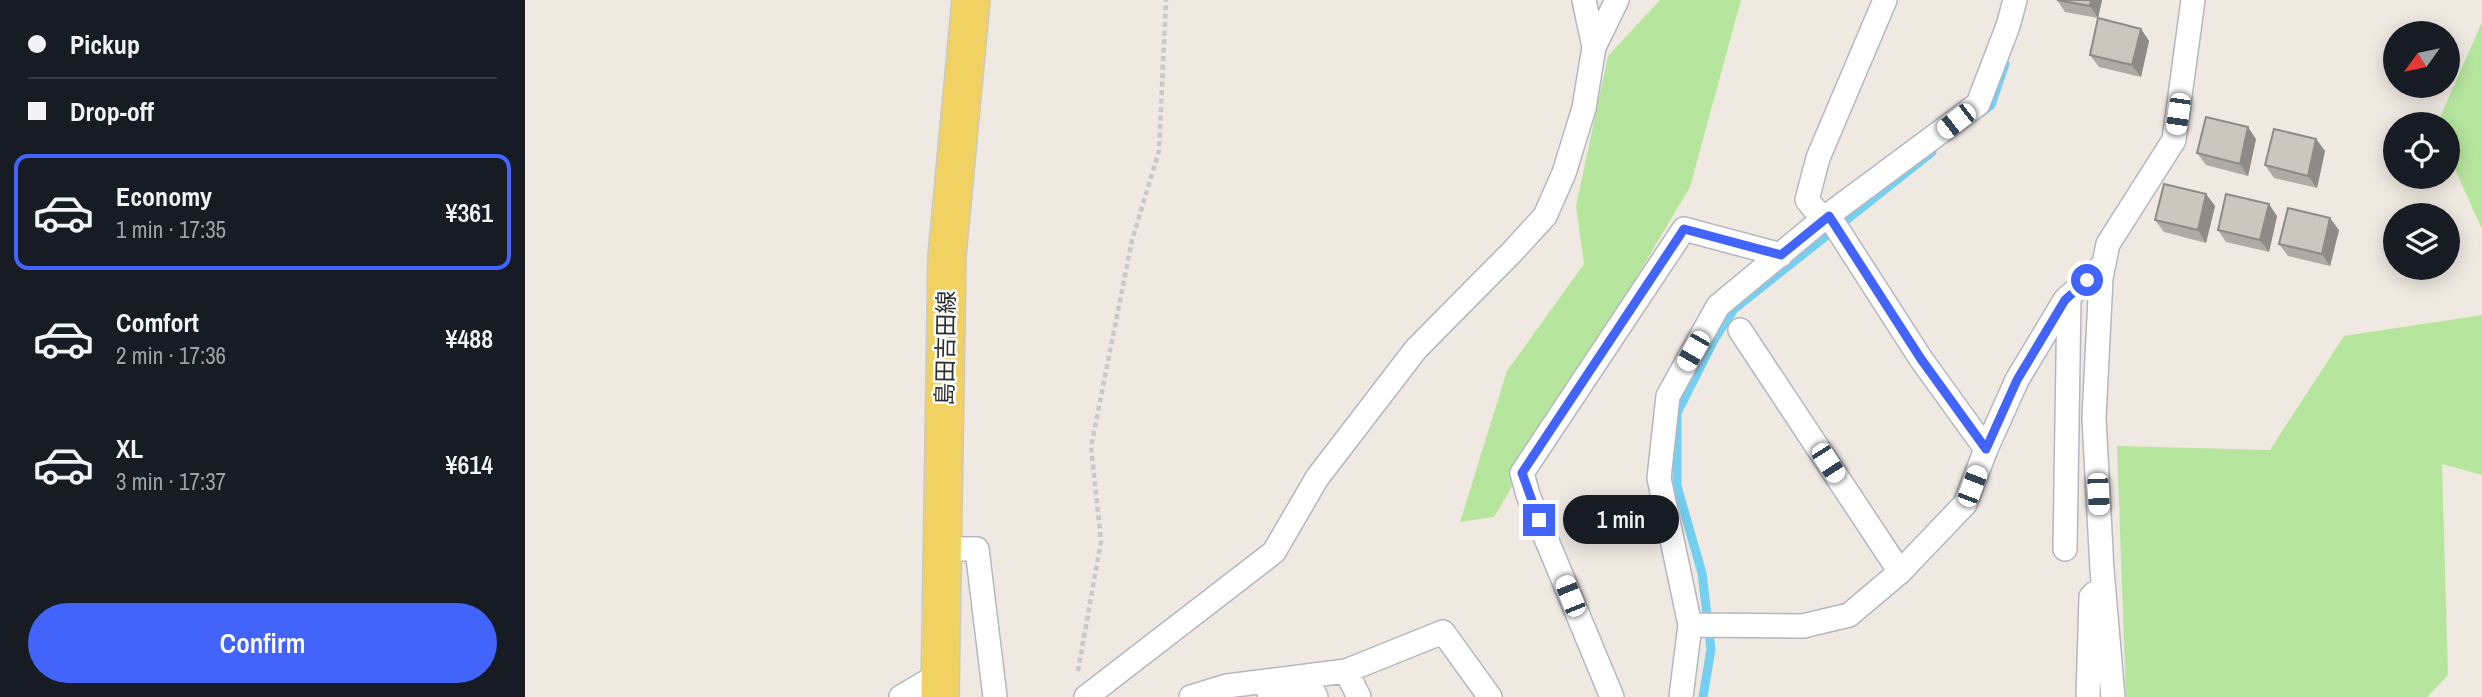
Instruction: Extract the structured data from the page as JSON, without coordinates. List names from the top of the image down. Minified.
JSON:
{"streets":{"main road":["島田吉田線"]},"north":"bottom left","page":{"banner":["Pickup","Drop-off"],"list":[{"name":"Economy","note":"1 min · 17:35","value":"¥361"},{"name":"Comfort","note":"2 min · 17:36","value":"¥488"},{"name":"XL","note":"3 min · 17:37","value":"¥614"}],"bubble":"1 min","buttons":"Confirm"}}
